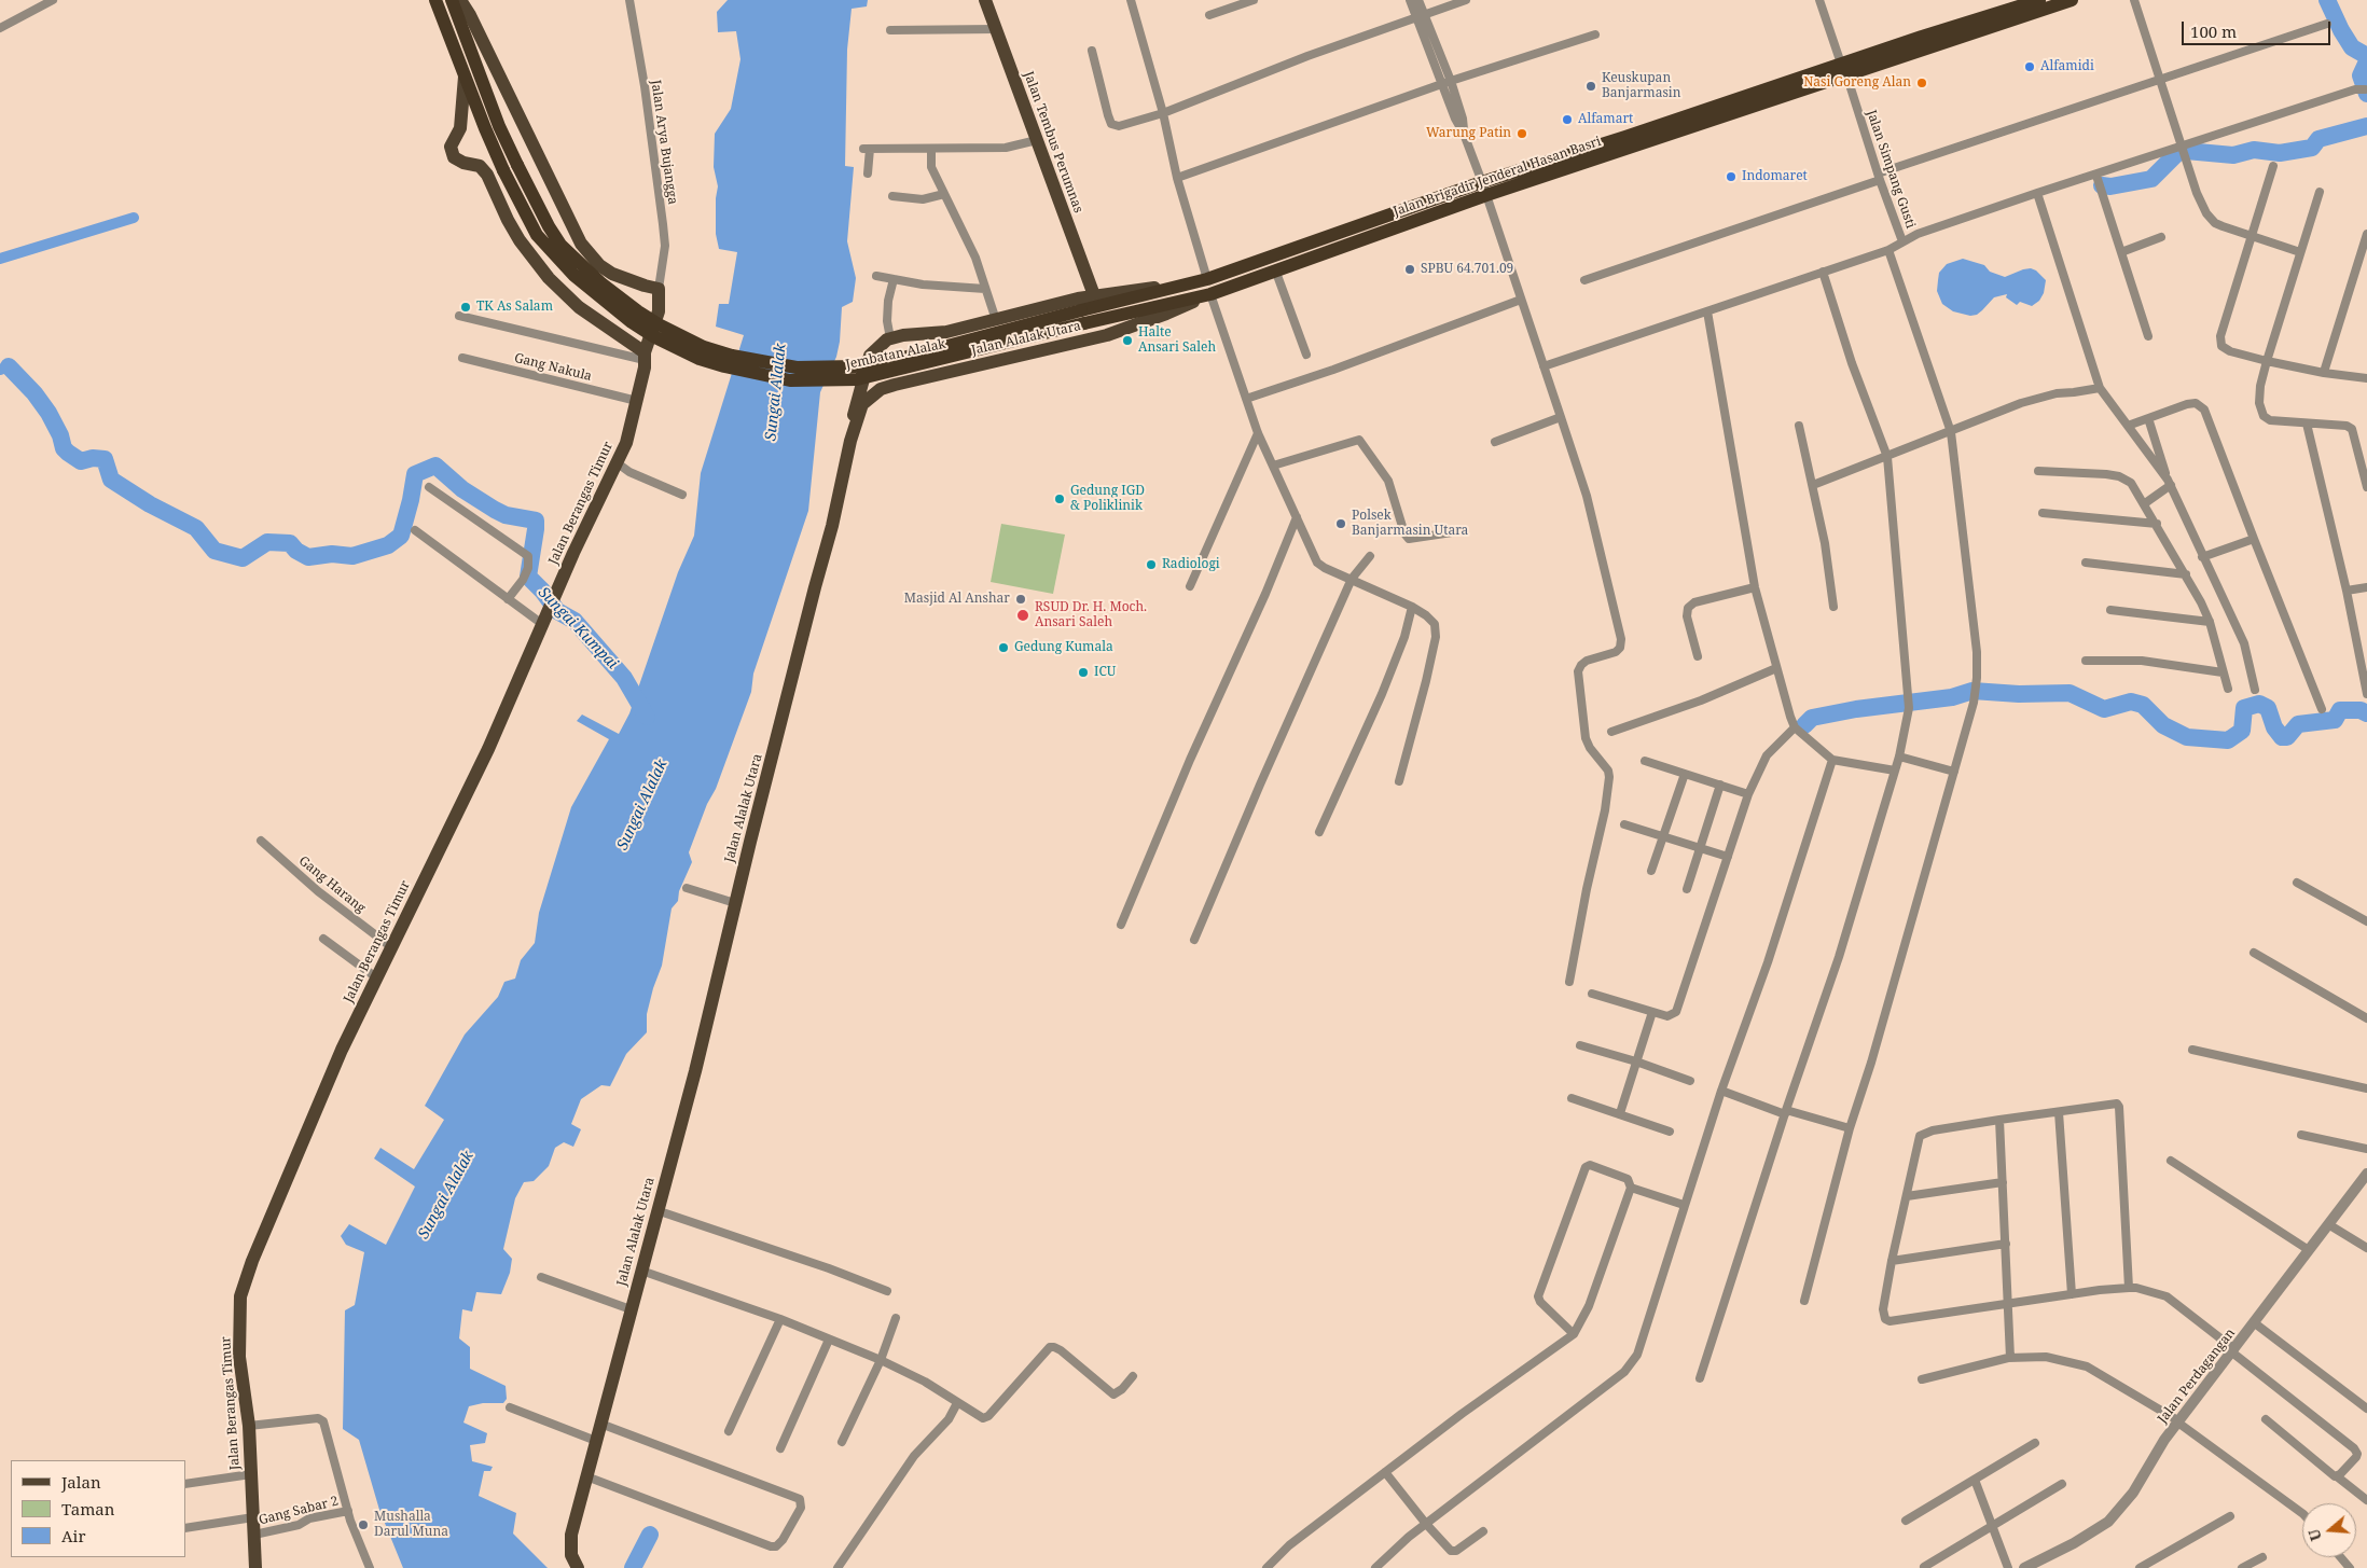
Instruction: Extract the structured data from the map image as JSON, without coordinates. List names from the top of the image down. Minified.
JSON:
{"streets":{"highway":["Jalan Brigadir Jenderal Hasan Basri","Jembatan Alalak"],"main road":["Jalan Tembus Perumnas","Jalan Alalak Utara","Jalan Berangas Timur"],"street":["Jalan Arya Bujangga","Jalan Simpang Gusti","Gang Nakula","Gang Harang","Jalan Perdagangan","Gang Sabar 2"]},"crossings":[["Jalan Arya Bujangga","Jalan Berangas Timur"],["Jalan Simpang Gusti","Jalan Brigadir Jenderal Hasan Basri"],["Jalan Brigadir Jenderal Hasan Basri","Jalan Alalak Utara"],["Jalan Brigadir Jenderal Hasan Basri","Jembatan Alalak"],["Gang Nakula","Jalan Berangas Timur"],["Jalan Berangas Timur","Gang Harang"],["Jalan Berangas Timur","Gang Sabar 2"]],"water":["Sungai Alalak","Sungai Kumpai"],"places":["Alfamidi","Nasi Goreng Alan","Keuskupan Banjarmasin","Alfamart","Warung Patin","Indomaret","SPBU 64.701.09","TK As Salam","Halte Ansari Saleh","Gedung IGD & Poliklinik","Polsek Banjarmasin Utara","Radiologi","Masjid Al Anshar","RSUD Dr. H. Moch. Ansari Saleh","Gedung Kumala","ICU","Mushalla Darul Muna"],"legend":["Jalan","Taman","Air"],"scale_bar":"100 m","north":"left"}
